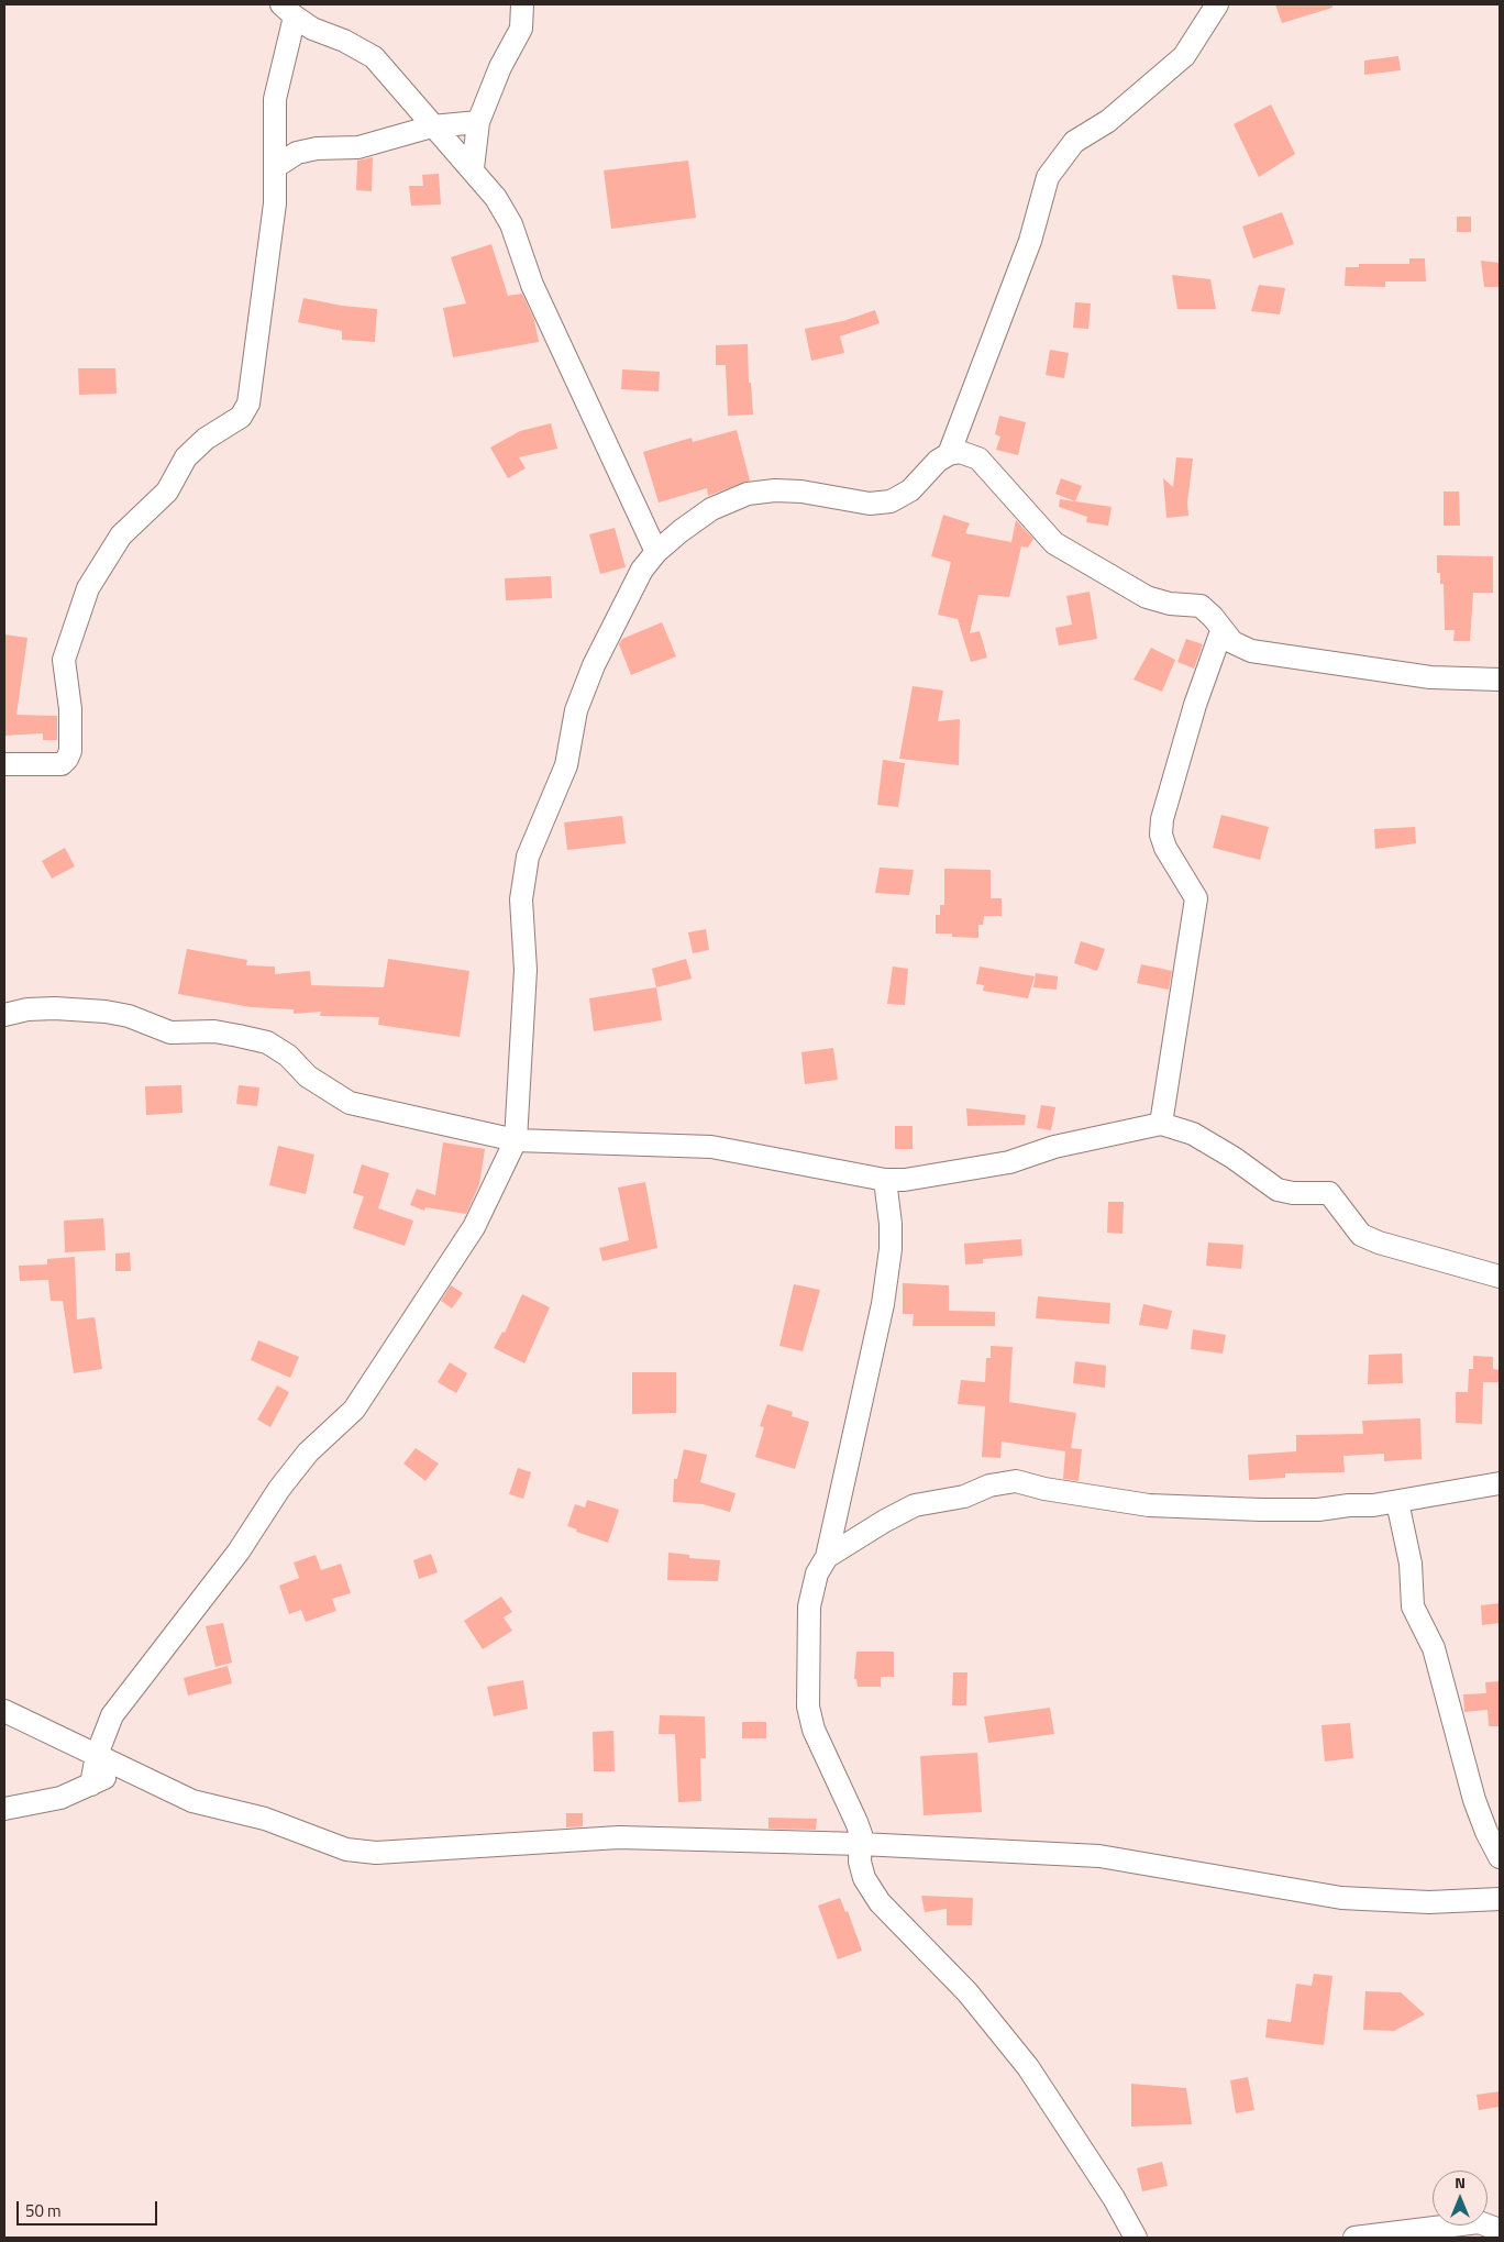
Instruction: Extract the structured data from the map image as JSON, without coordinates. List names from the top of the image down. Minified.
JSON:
{"scale_bar":"50 m","north":"top"}
